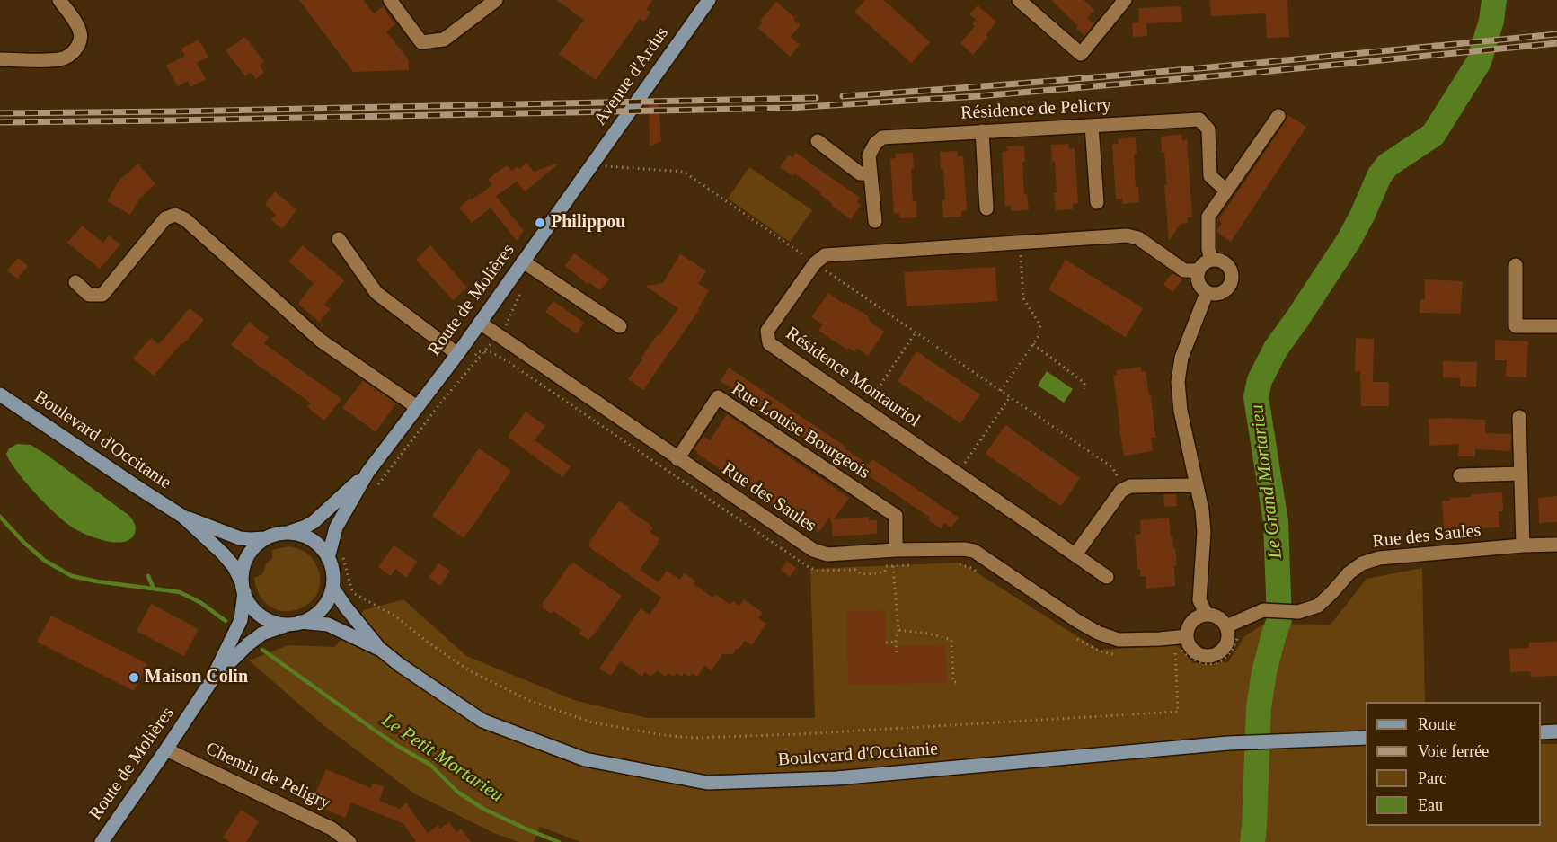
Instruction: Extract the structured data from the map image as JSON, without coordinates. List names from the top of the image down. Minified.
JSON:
{"streets":{"main road":["Avenue d'Ardus","Route de Molières","Boulevard d'Occitanie"],"street":["Résidence de Pelicry","Résidence Montauriol","Rue Louise Bourgeois","Rue des Saules","Chemin de Peligry"]},"crossings":[["Avenue d'Ardus","Route de Molières"],["Route de Molières","Boulevard d'Occitanie"],["Route de Molières","Rue des Saules"],["Route de Molières","Chemin de Peligry"],["Rue Louise Bourgeois","Rue des Saules"]],"water":["Le Grand Mortarieu","Le Petit Mortarieu"],"places":["Philippou","Maison Colin"],"legend":["Route","Voie ferrée","Parc","Eau"]}
